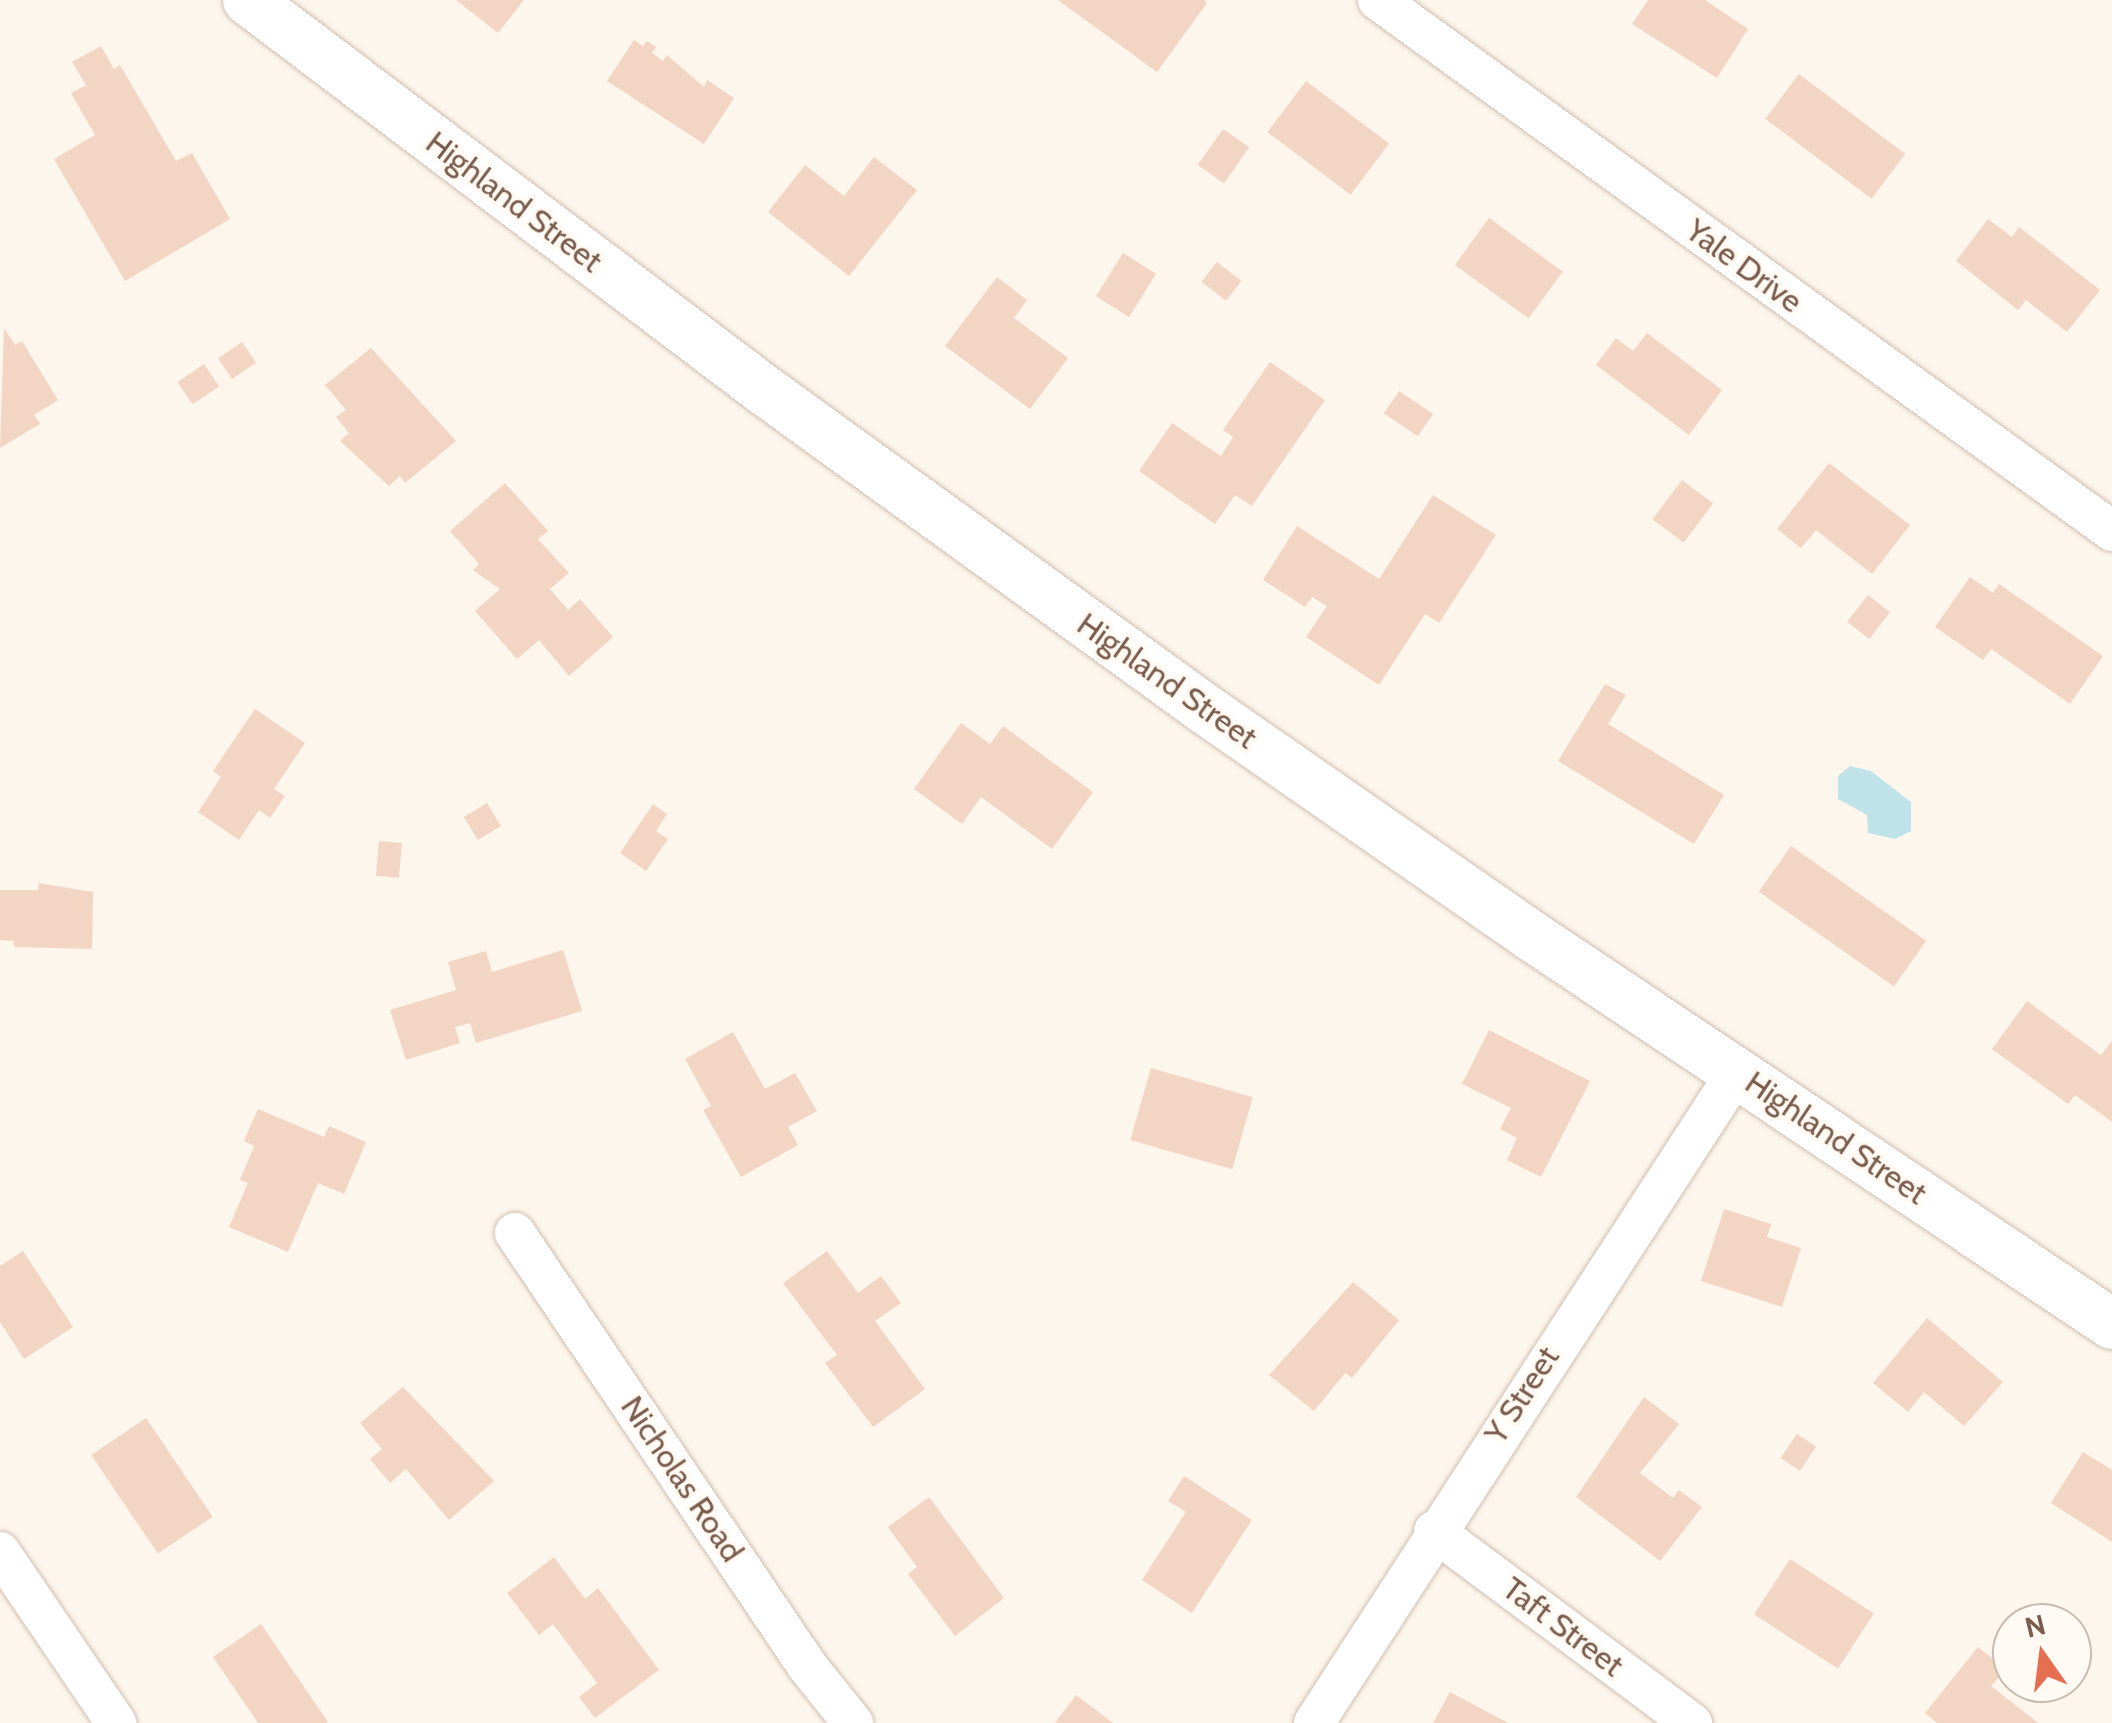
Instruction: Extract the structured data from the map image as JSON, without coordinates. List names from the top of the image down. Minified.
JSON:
{"streets":{"street":["Highland Street","Yale Drive","Y Street","Nicholas Road","Taft Street"]},"crossings":[["Highland Street","Y Street"],["Y Street","Taft Street"]],"north":"top"}
